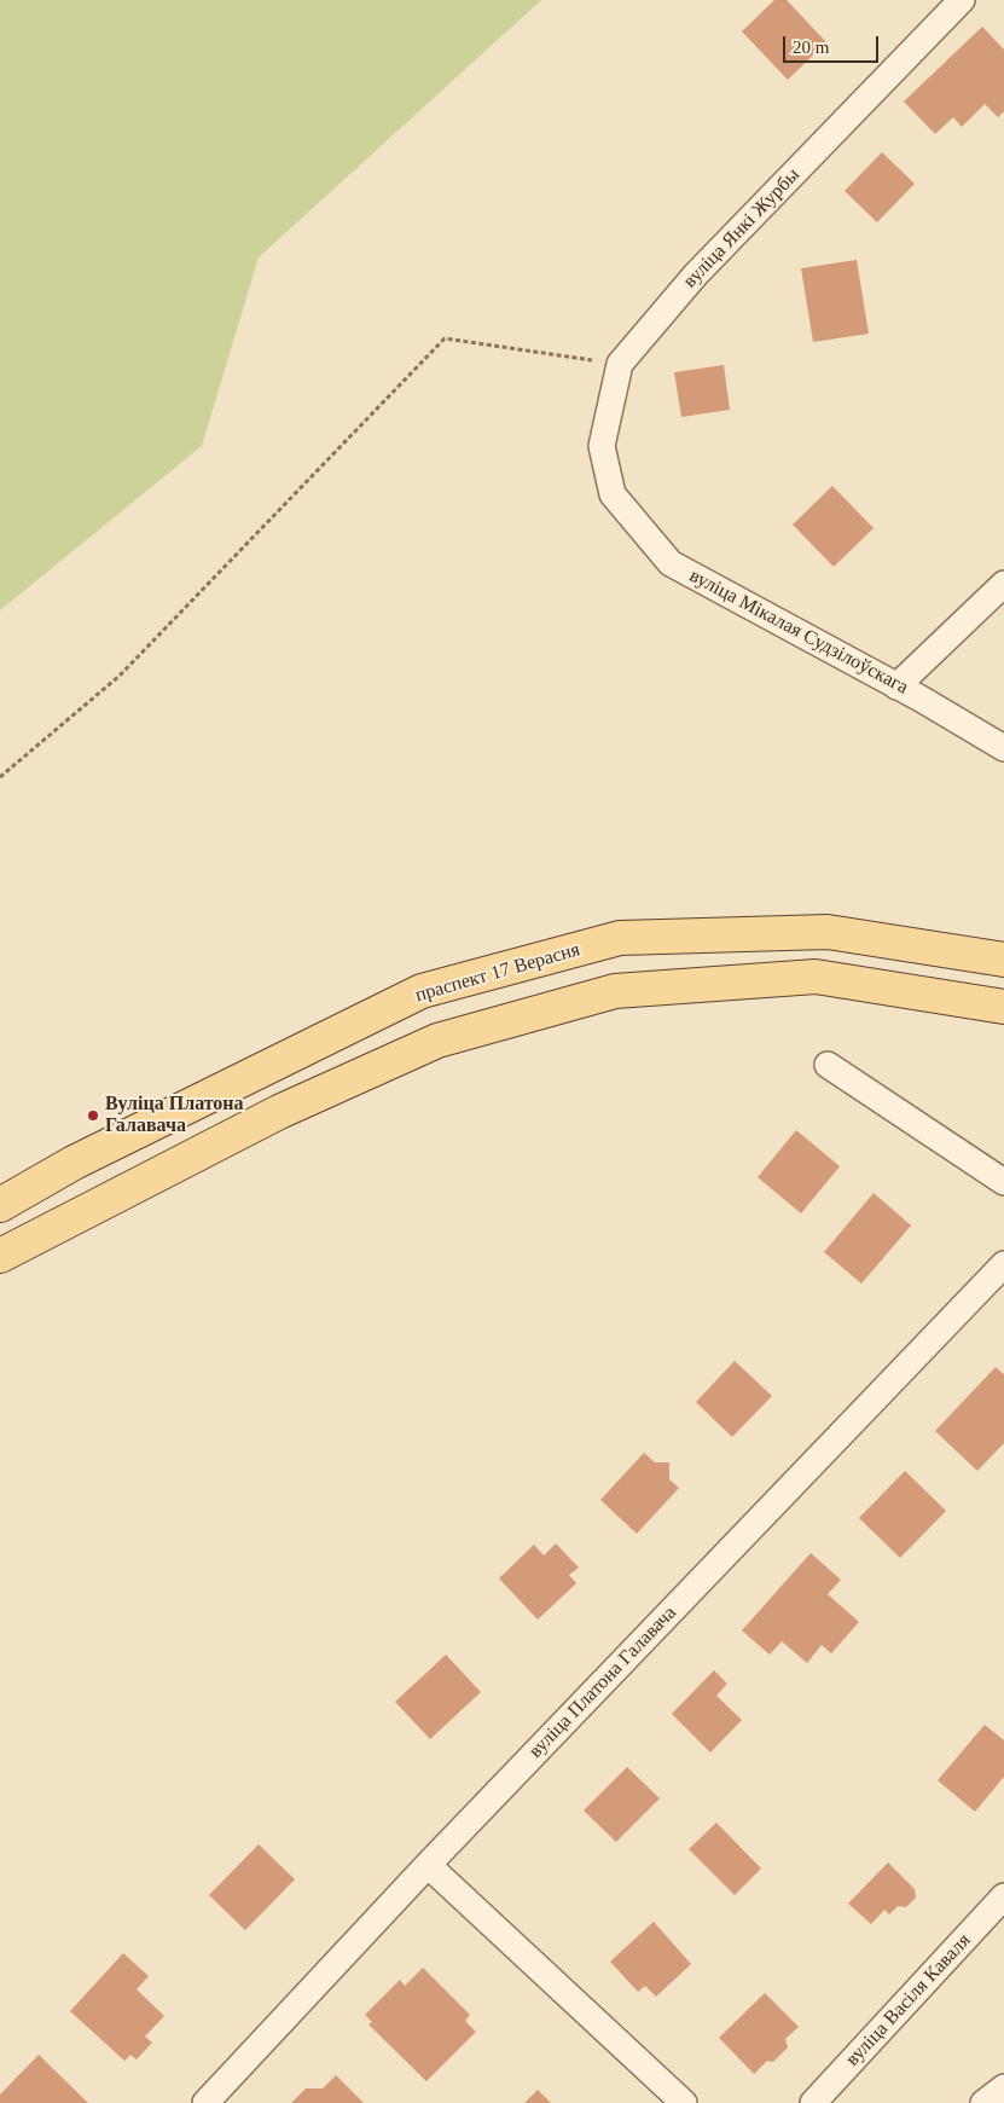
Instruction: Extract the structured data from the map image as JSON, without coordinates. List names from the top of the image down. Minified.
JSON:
{"streets":{"main road":["праспект 17 Верасня"],"street":["вуліца Янкі Журбы","вуліца Мікалая Судзілоўскага","вуліца Платона Галавача","вуліца Васіля Каваля"]},"crossings":[["вуліца Янкі Журбы","вуліца Мікалая Судзілоўскага"]],"places":["Вуліца Платона Галавача"],"scale_bar":"20 m"}
